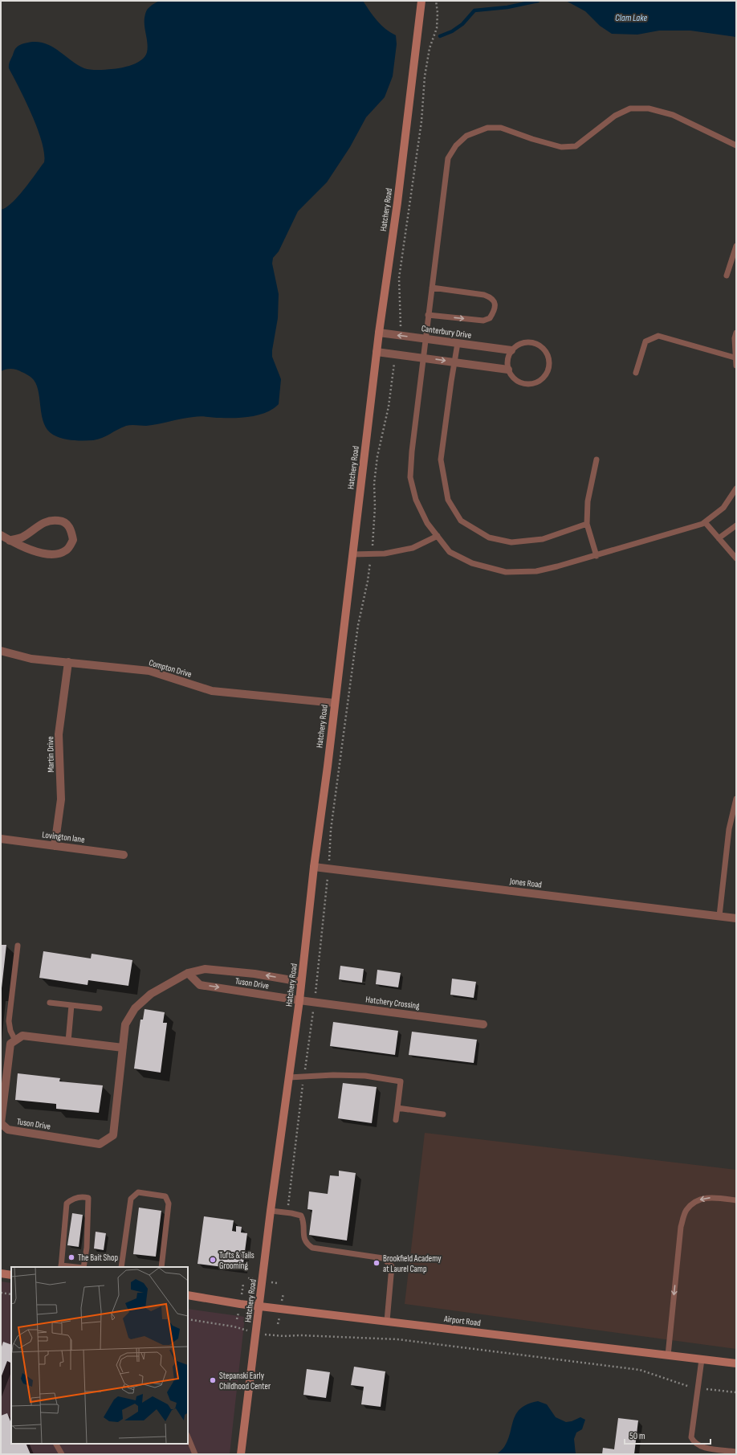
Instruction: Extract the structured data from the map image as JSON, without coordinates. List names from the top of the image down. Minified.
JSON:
{"streets":{"street":["Hatchery Road","Canterbury Drive","Compton Drive","Martin Drive","Lovington lane","Jones Road","Tuson Drive","Hatchery Crossing","Airport Road"]},"crossings":[["Hatchery Road","Canterbury Drive"],["Hatchery Road","Compton Drive"],["Hatchery Road","Jones Road"],["Hatchery Road","Tuson Drive"],["Hatchery Road","Hatchery Crossing"],["Hatchery Road","Airport Road"],["Compton Drive","Martin Drive"],["Martin Drive","Lovington lane"],["Tuson Drive","Hatchery Crossing"]],"water":["Clam Lake"],"places":["The Bait Shop","Tufts & Tails Grooming","Brookfield Academy at Laurel Camp","Stepanski Early Childhood Center"],"scale_bar":"50 m"}
